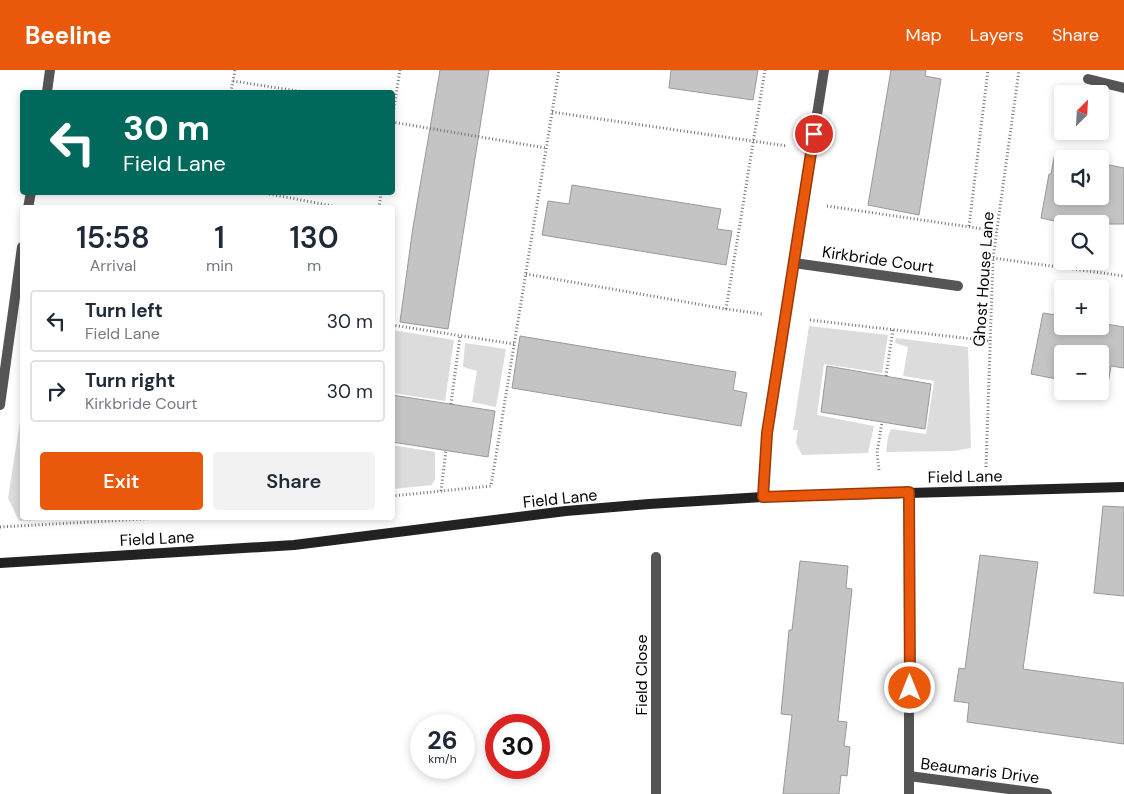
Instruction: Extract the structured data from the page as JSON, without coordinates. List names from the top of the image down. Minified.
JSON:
{"streets":{"street":["Kirkbride Court","Field Lane","Field Close","Beaumaris Drive"],"path":["Ghost House Lane"]},"crossings":[["Ghost House Lane","Field Lane"]],"north":"top right","page":{"header":"Beeline","nav":["Map","Layers","Share"],"map_buttons":["+","−"],"turn":["30 m","Field Lane"],"eta":["15:58","Arrival","1","min","130","m"],"list":[{"name":"Turn left","note":"Field Lane","value":"30 m"},{"name":"Turn right","note":"Kirkbride Court","value":"30 m"}],"buttons":["Exit","Share"],"speed":"26 km/h","limit":"30"}}
